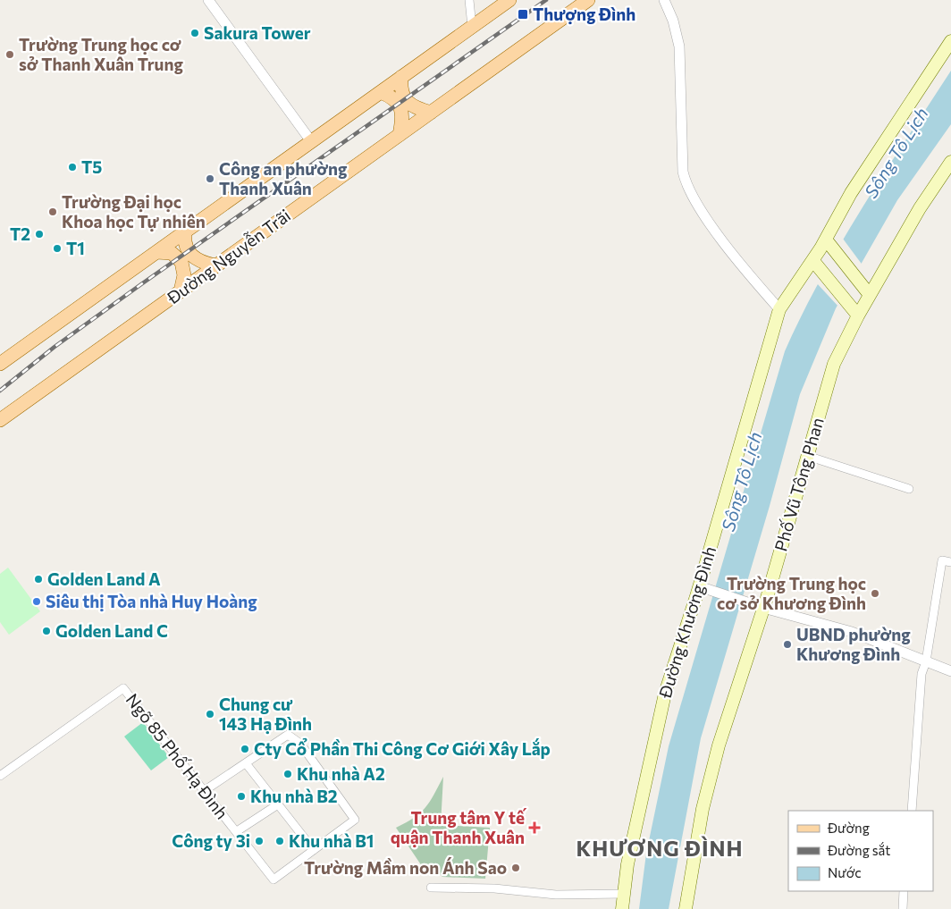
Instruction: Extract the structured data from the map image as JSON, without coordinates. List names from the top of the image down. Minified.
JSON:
{"streets":{"main road":["Đường Nguyễn Trãi","Phố Vũ Tông Phan","Đường Khương Đình"],"street":["Ngõ 85 Phố Hạ Đình"]},"districts":["KHƯƠNG ĐÌNH"],"water":["Sông Tô Lịch"],"places":{"transit":["Thượng Đình"],"other":["Sakura Tower","Trường Trung học cơ sở Thanh Xuân Trung","T5","Công an phường Thanh Xuân","Trường Đại học Khoa học Tự nhiên","T2","T1","Golden Land A","Trường Trung học cơ sở Khương Đình","Siêu thị Tòa nhà Huy Hoàng","Golden Land C","UBND phường Khương Đình","Chung cư 143 Hạ Đình","Cty Cổ Phần Thi Công Cơ Giới Xây Lắp","Khu nhà A2","Khu nhà B2","Công ty 3i","Khu nhà B1","Trường Mầm non Ánh Sao"],"health":["Trung tâm Y tế quận Thanh Xuân"]},"legend":["Đường","Đường sắt","Nước"]}
